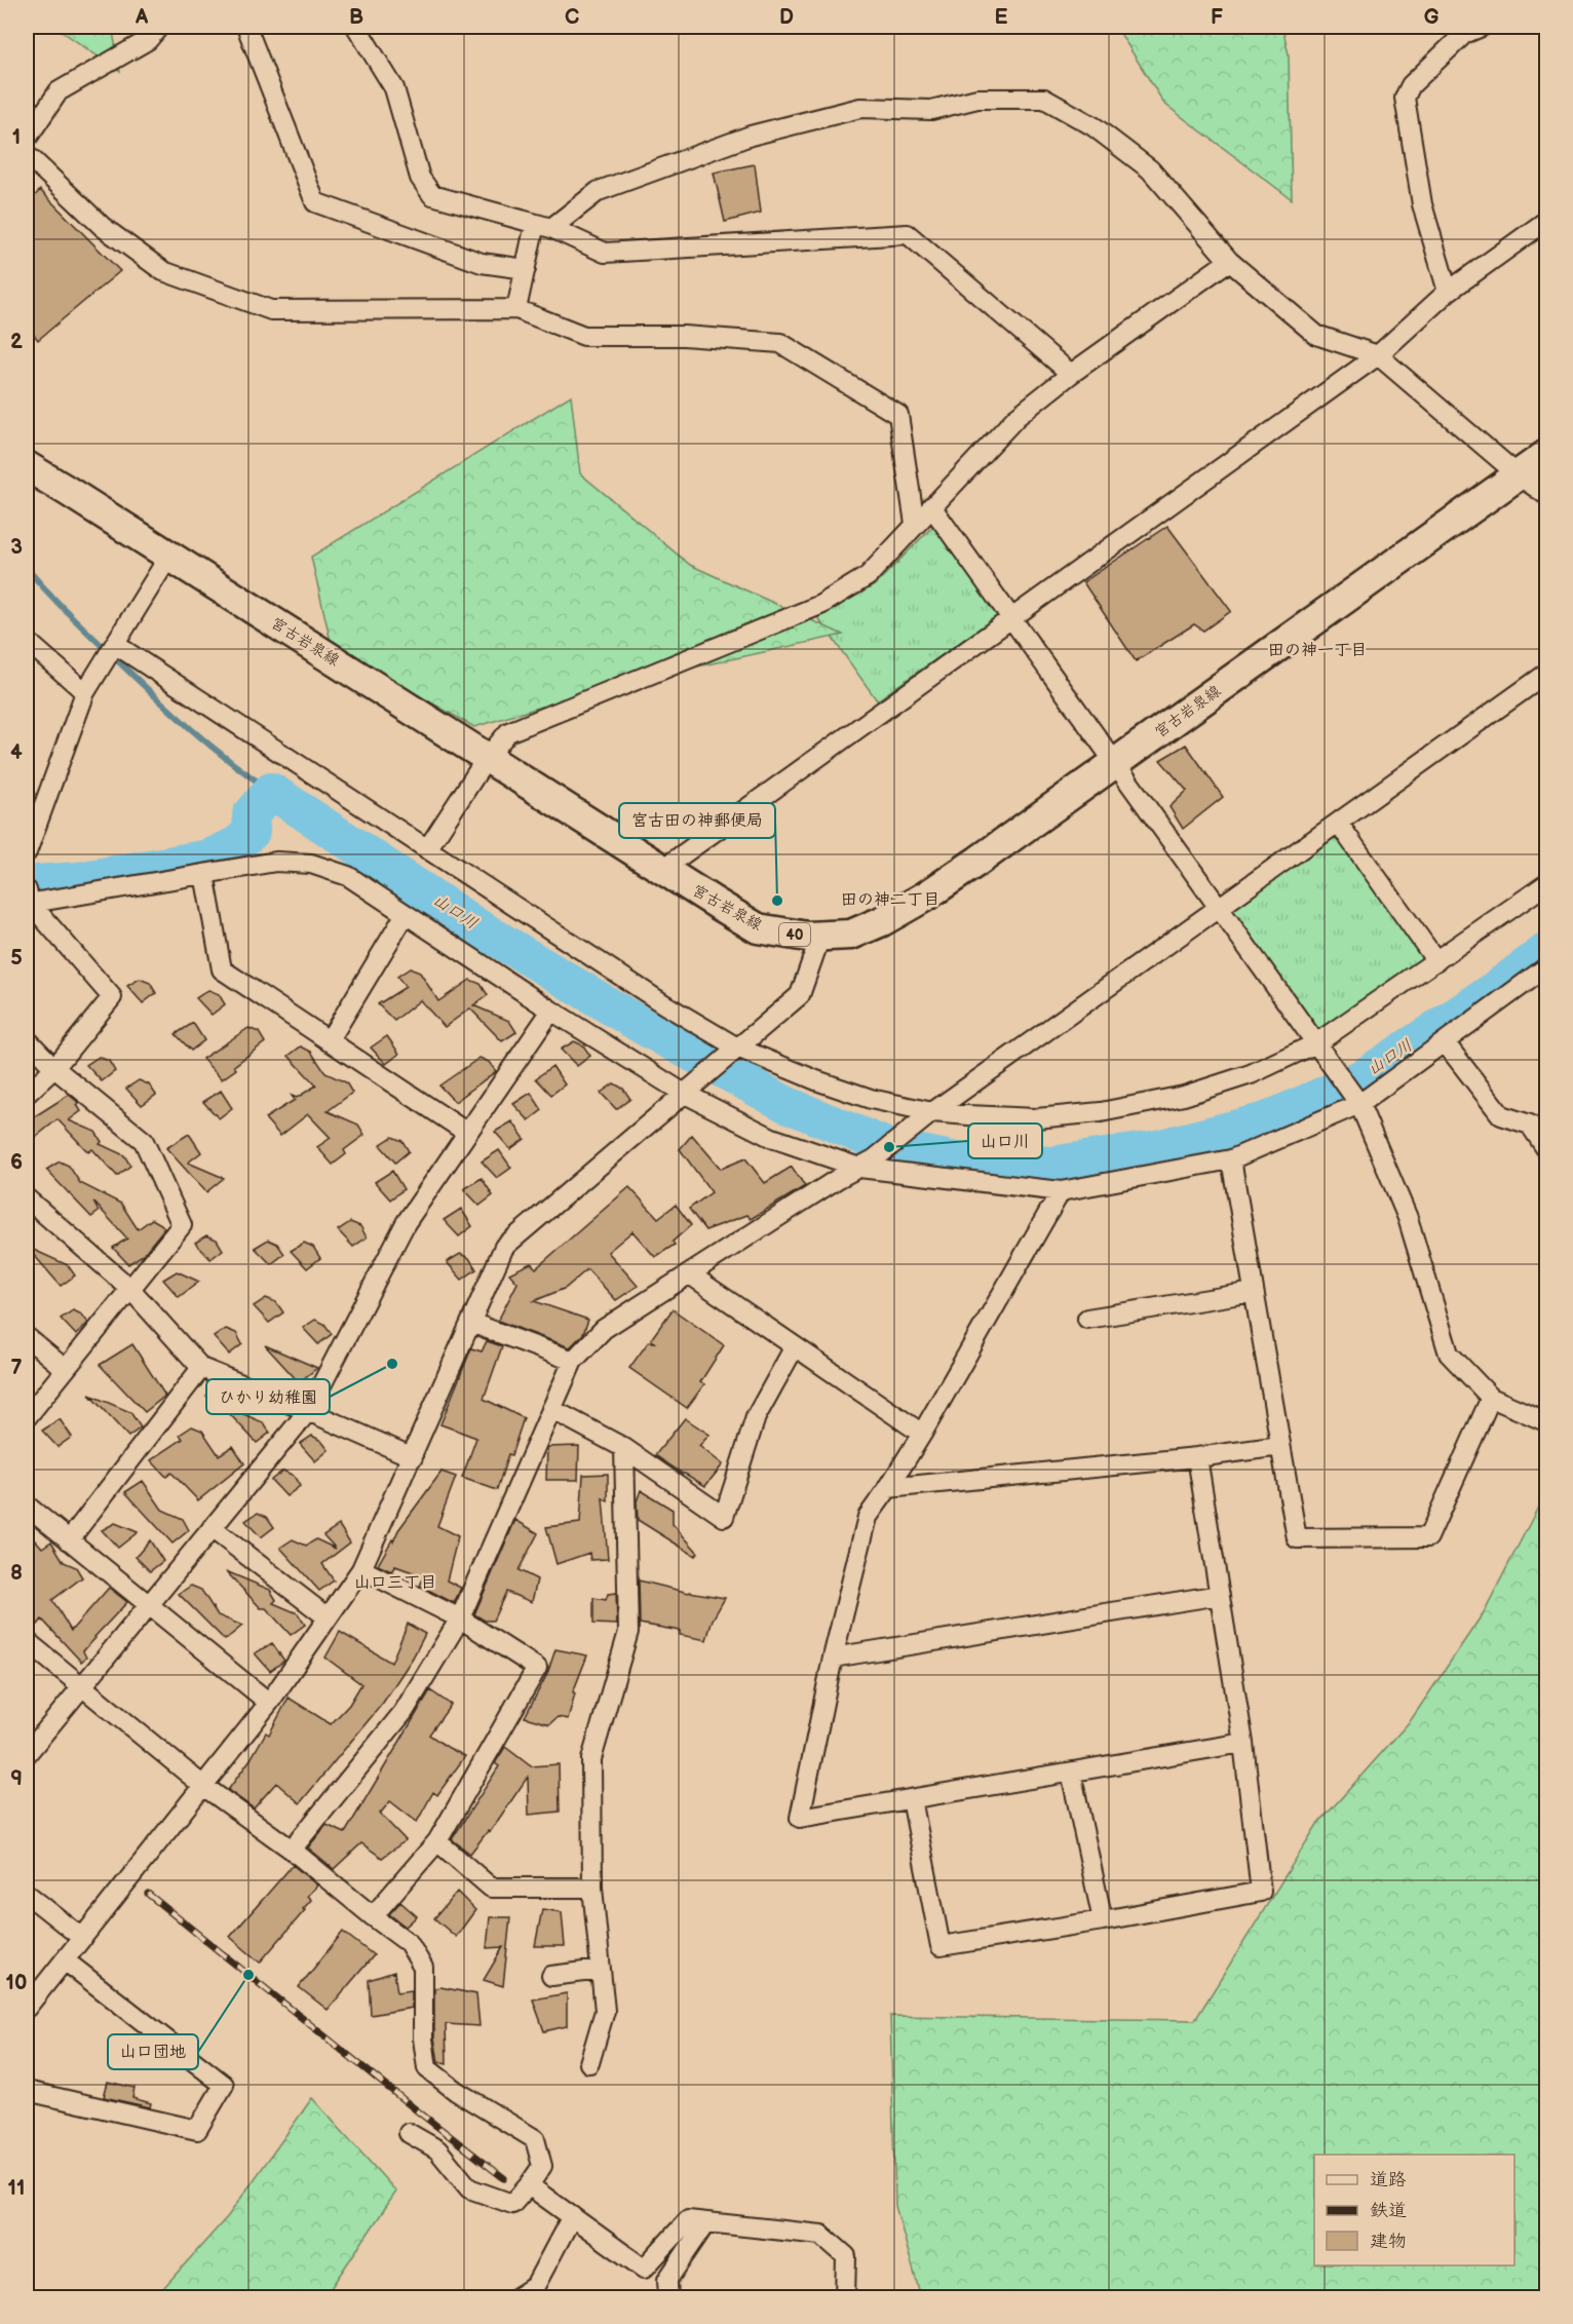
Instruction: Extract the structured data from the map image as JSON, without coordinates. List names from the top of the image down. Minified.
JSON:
{"streets":{"main road":["宮古岩泉線","40"]},"districts":["田の神一丁目","田の神二丁目","山口三丁目"],"water":["山口川"],"places":["宮古田の神郵便局","山口川","ひかり幼稚園","山口団地"],"legend":["道路","鉄道","建物"],"grid":{"columns":["A","B","C","D","E","F","G"],"rows":["1","2","3","4","5","6","7","8","9","10","11"]}}
